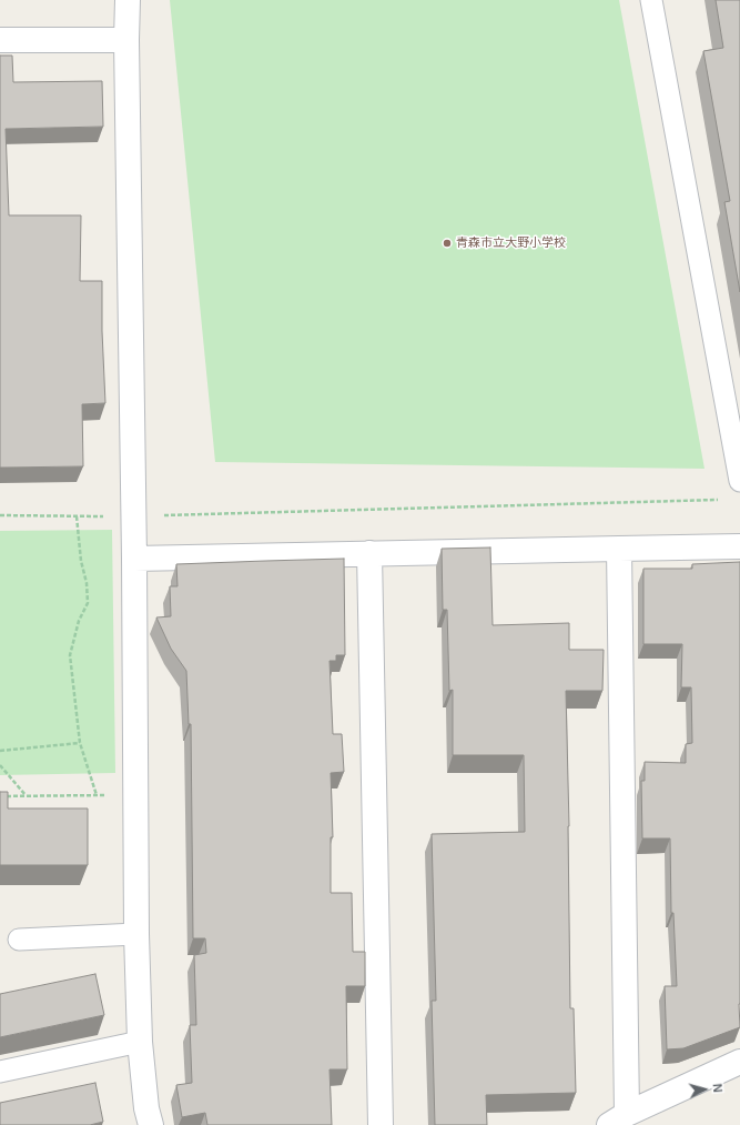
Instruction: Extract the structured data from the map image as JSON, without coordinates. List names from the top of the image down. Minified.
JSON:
{"places":["青森市立大野小学校"],"north":"right"}
